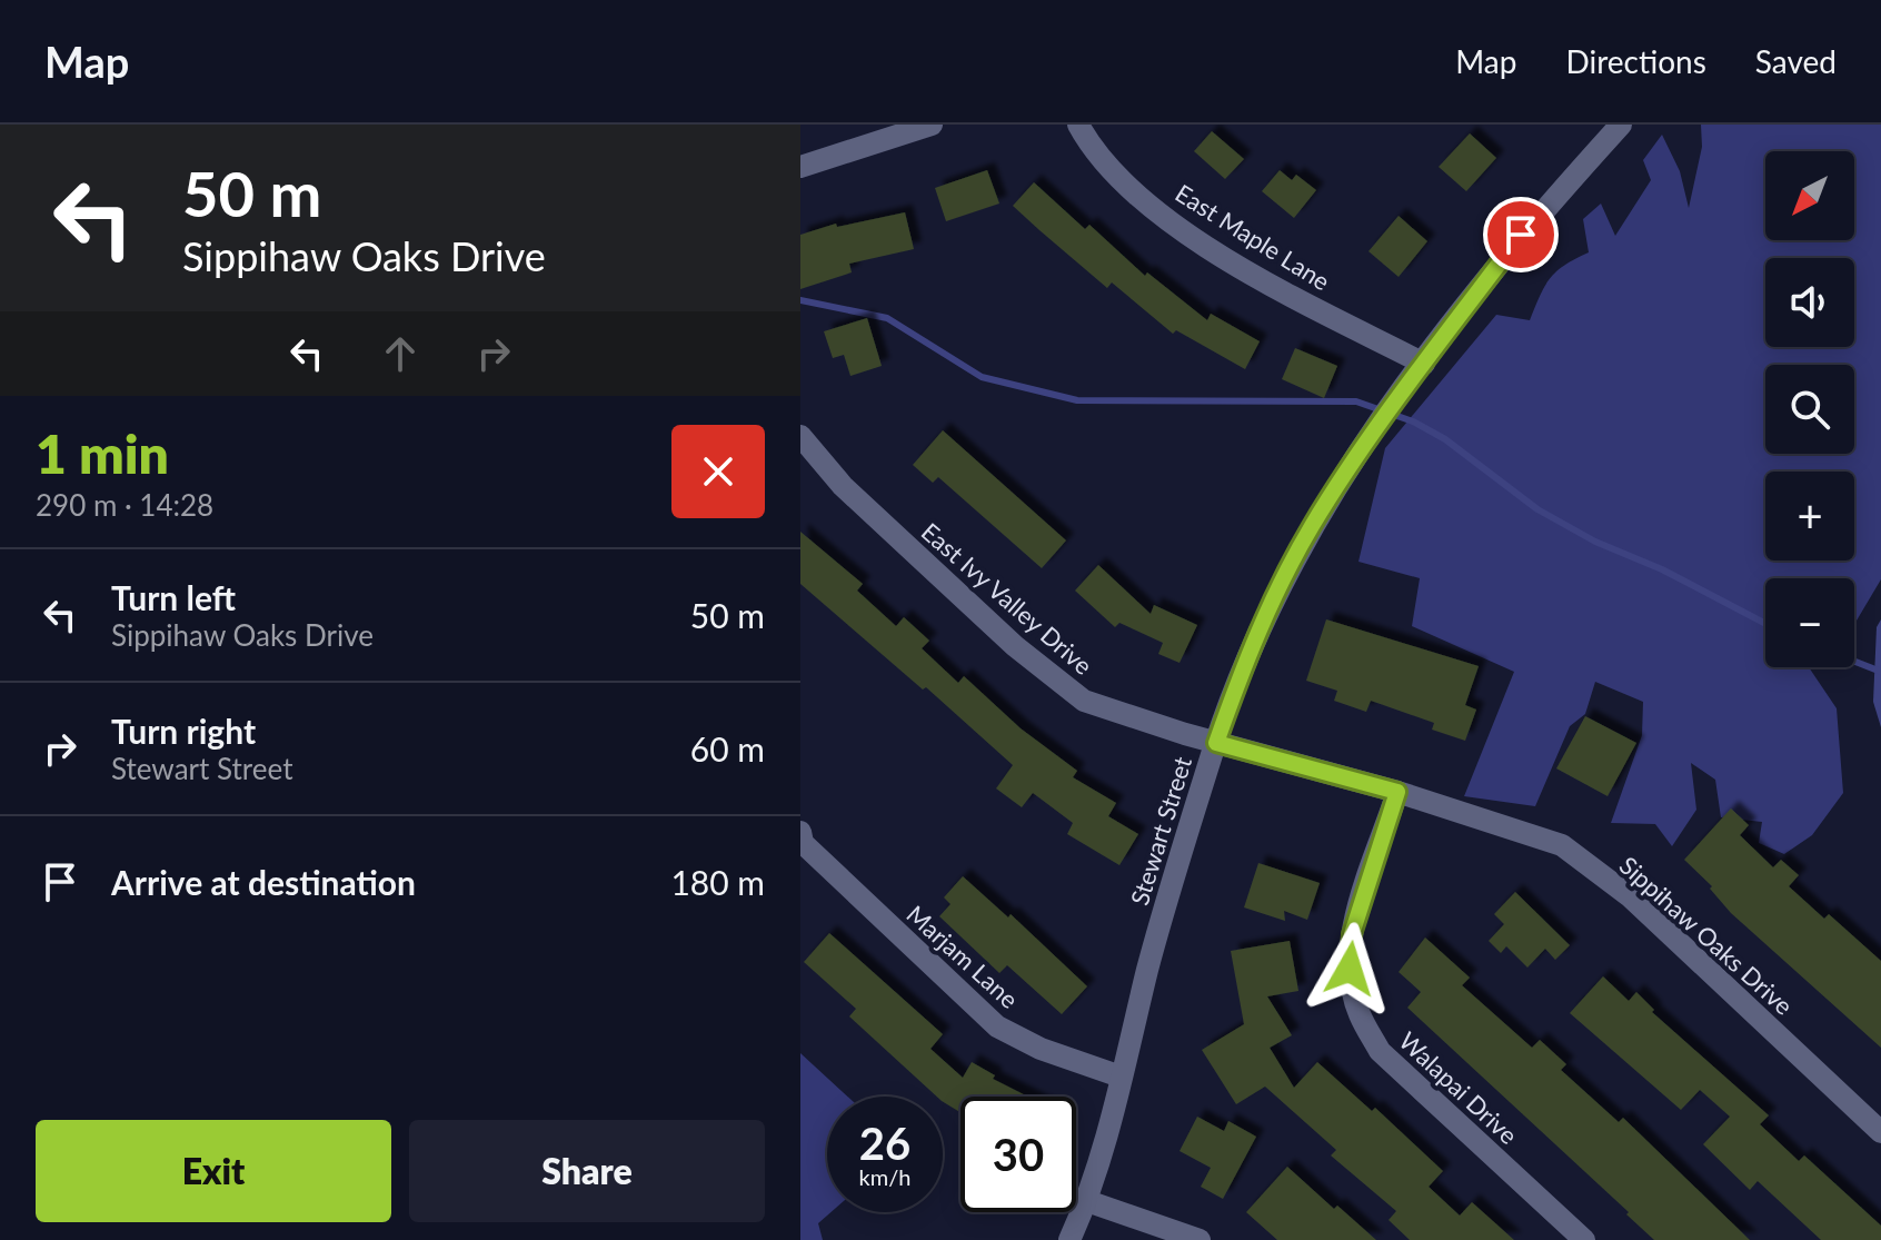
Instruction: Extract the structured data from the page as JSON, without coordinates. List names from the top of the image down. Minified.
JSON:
{"streets":{"street":["East Maple Lane","East Ivy Valley Drive","Stewart Street","Sippihaw Oaks Drive","Marjam Lane","Walapai Drive"]},"crossings":[["East Maple Lane","Stewart Street"],["East Ivy Valley Drive","Stewart Street"],["East Ivy Valley Drive","Sippihaw Oaks Drive"],["Stewart Street","Sippihaw Oaks Drive"],["Stewart Street","Marjam Lane"],["Sippihaw Oaks Drive","Walapai Drive"]],"north":"bottom left","page":{"header":"Map","nav":["Map","Directions","Saved"],"turn":["50 m","Sippihaw Oaks Drive"],"map_buttons":["+","−"],"heading":["1 min","290 m · 14:28"],"list":[{"name":"Turn left","note":"Sippihaw Oaks Drive","value":"50 m"},{"name":"Turn right","note":"Stewart Street","value":"60 m"},{"name":"Arrive at destination","value":"180 m"}],"speed":"26 km/h","limit":"30","buttons":["Exit","Share"]}}
